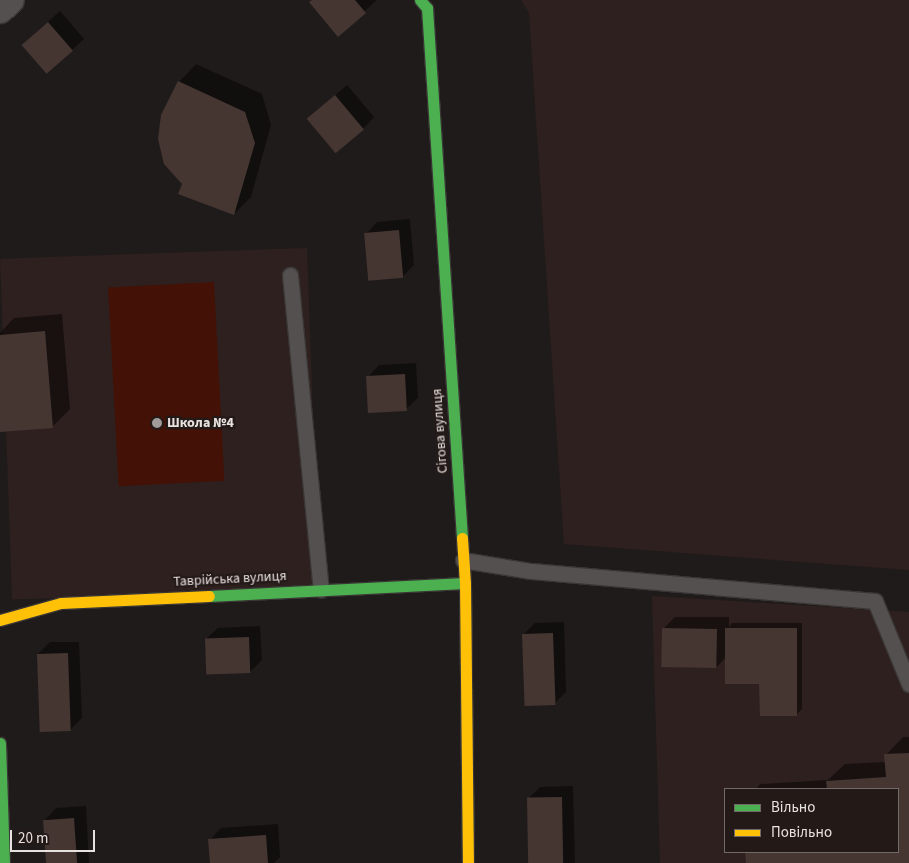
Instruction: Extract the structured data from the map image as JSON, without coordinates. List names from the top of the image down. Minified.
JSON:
{"streets":{"street":["Сігова вулиця","Таврійська вулиця"]},"crossings":[["Сігова вулиця","Таврійська вулиця"]],"places":["Школа №4"],"legend":["Вільно","Повільно"],"scale_bar":"20 m"}
